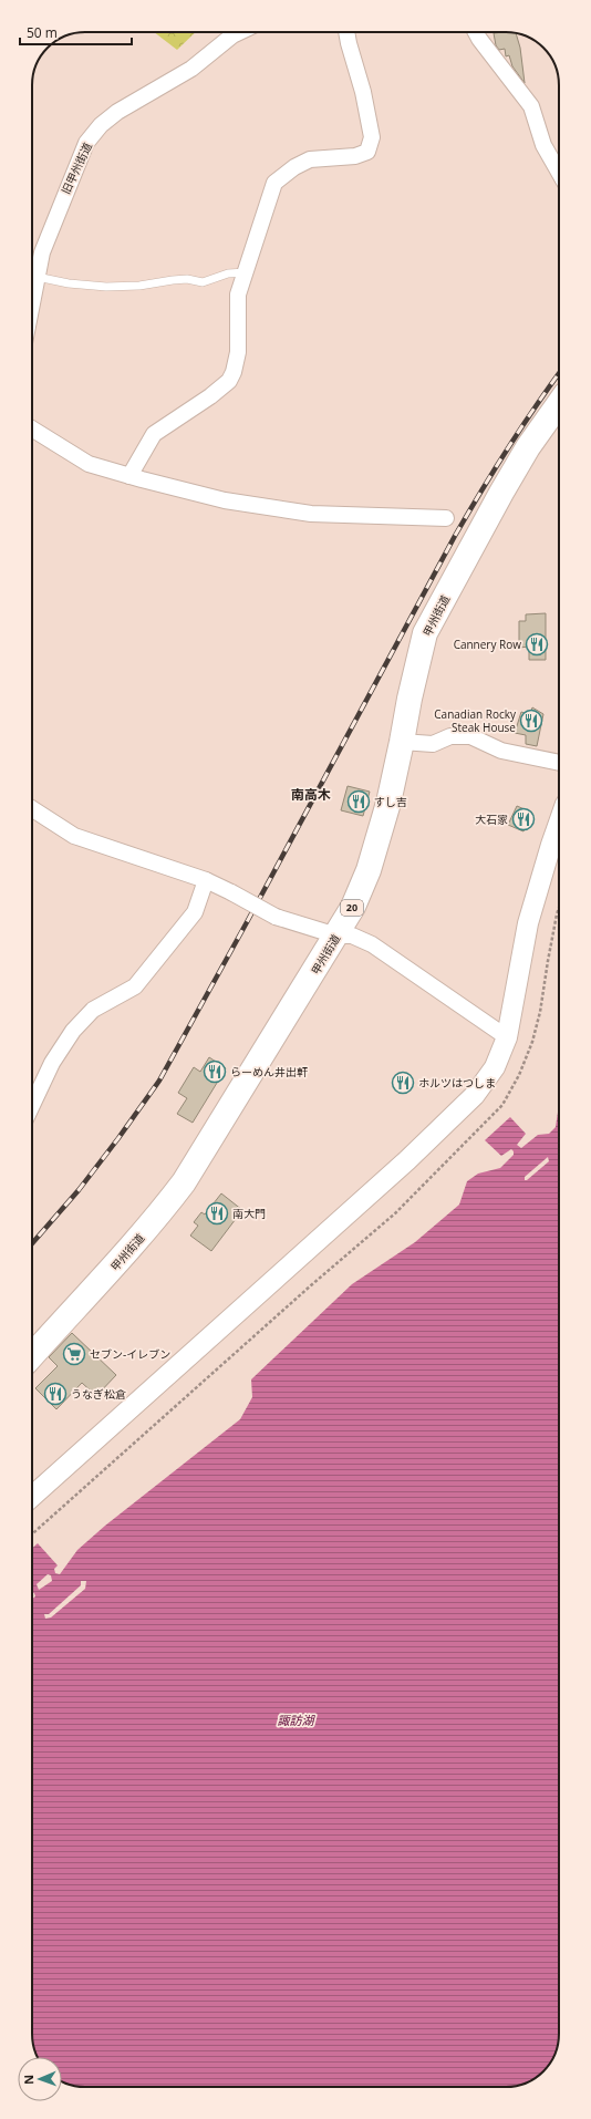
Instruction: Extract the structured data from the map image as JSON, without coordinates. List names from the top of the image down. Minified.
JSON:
{"streets":{"highway":["甲州街道","20"],"street":["旧甲州街道"]},"districts":["南高木"],"water":["諏訪湖"],"places":{"restaurant":["Cannery Row","Canadian Rocky Steak House","すし吉","大石家","らーめん井出軒","ホルツはつしま","南大門","うなぎ松倉"],"supermarket":["セブン-イレブン"]},"scale_bar":"50 m","north":"left"}
